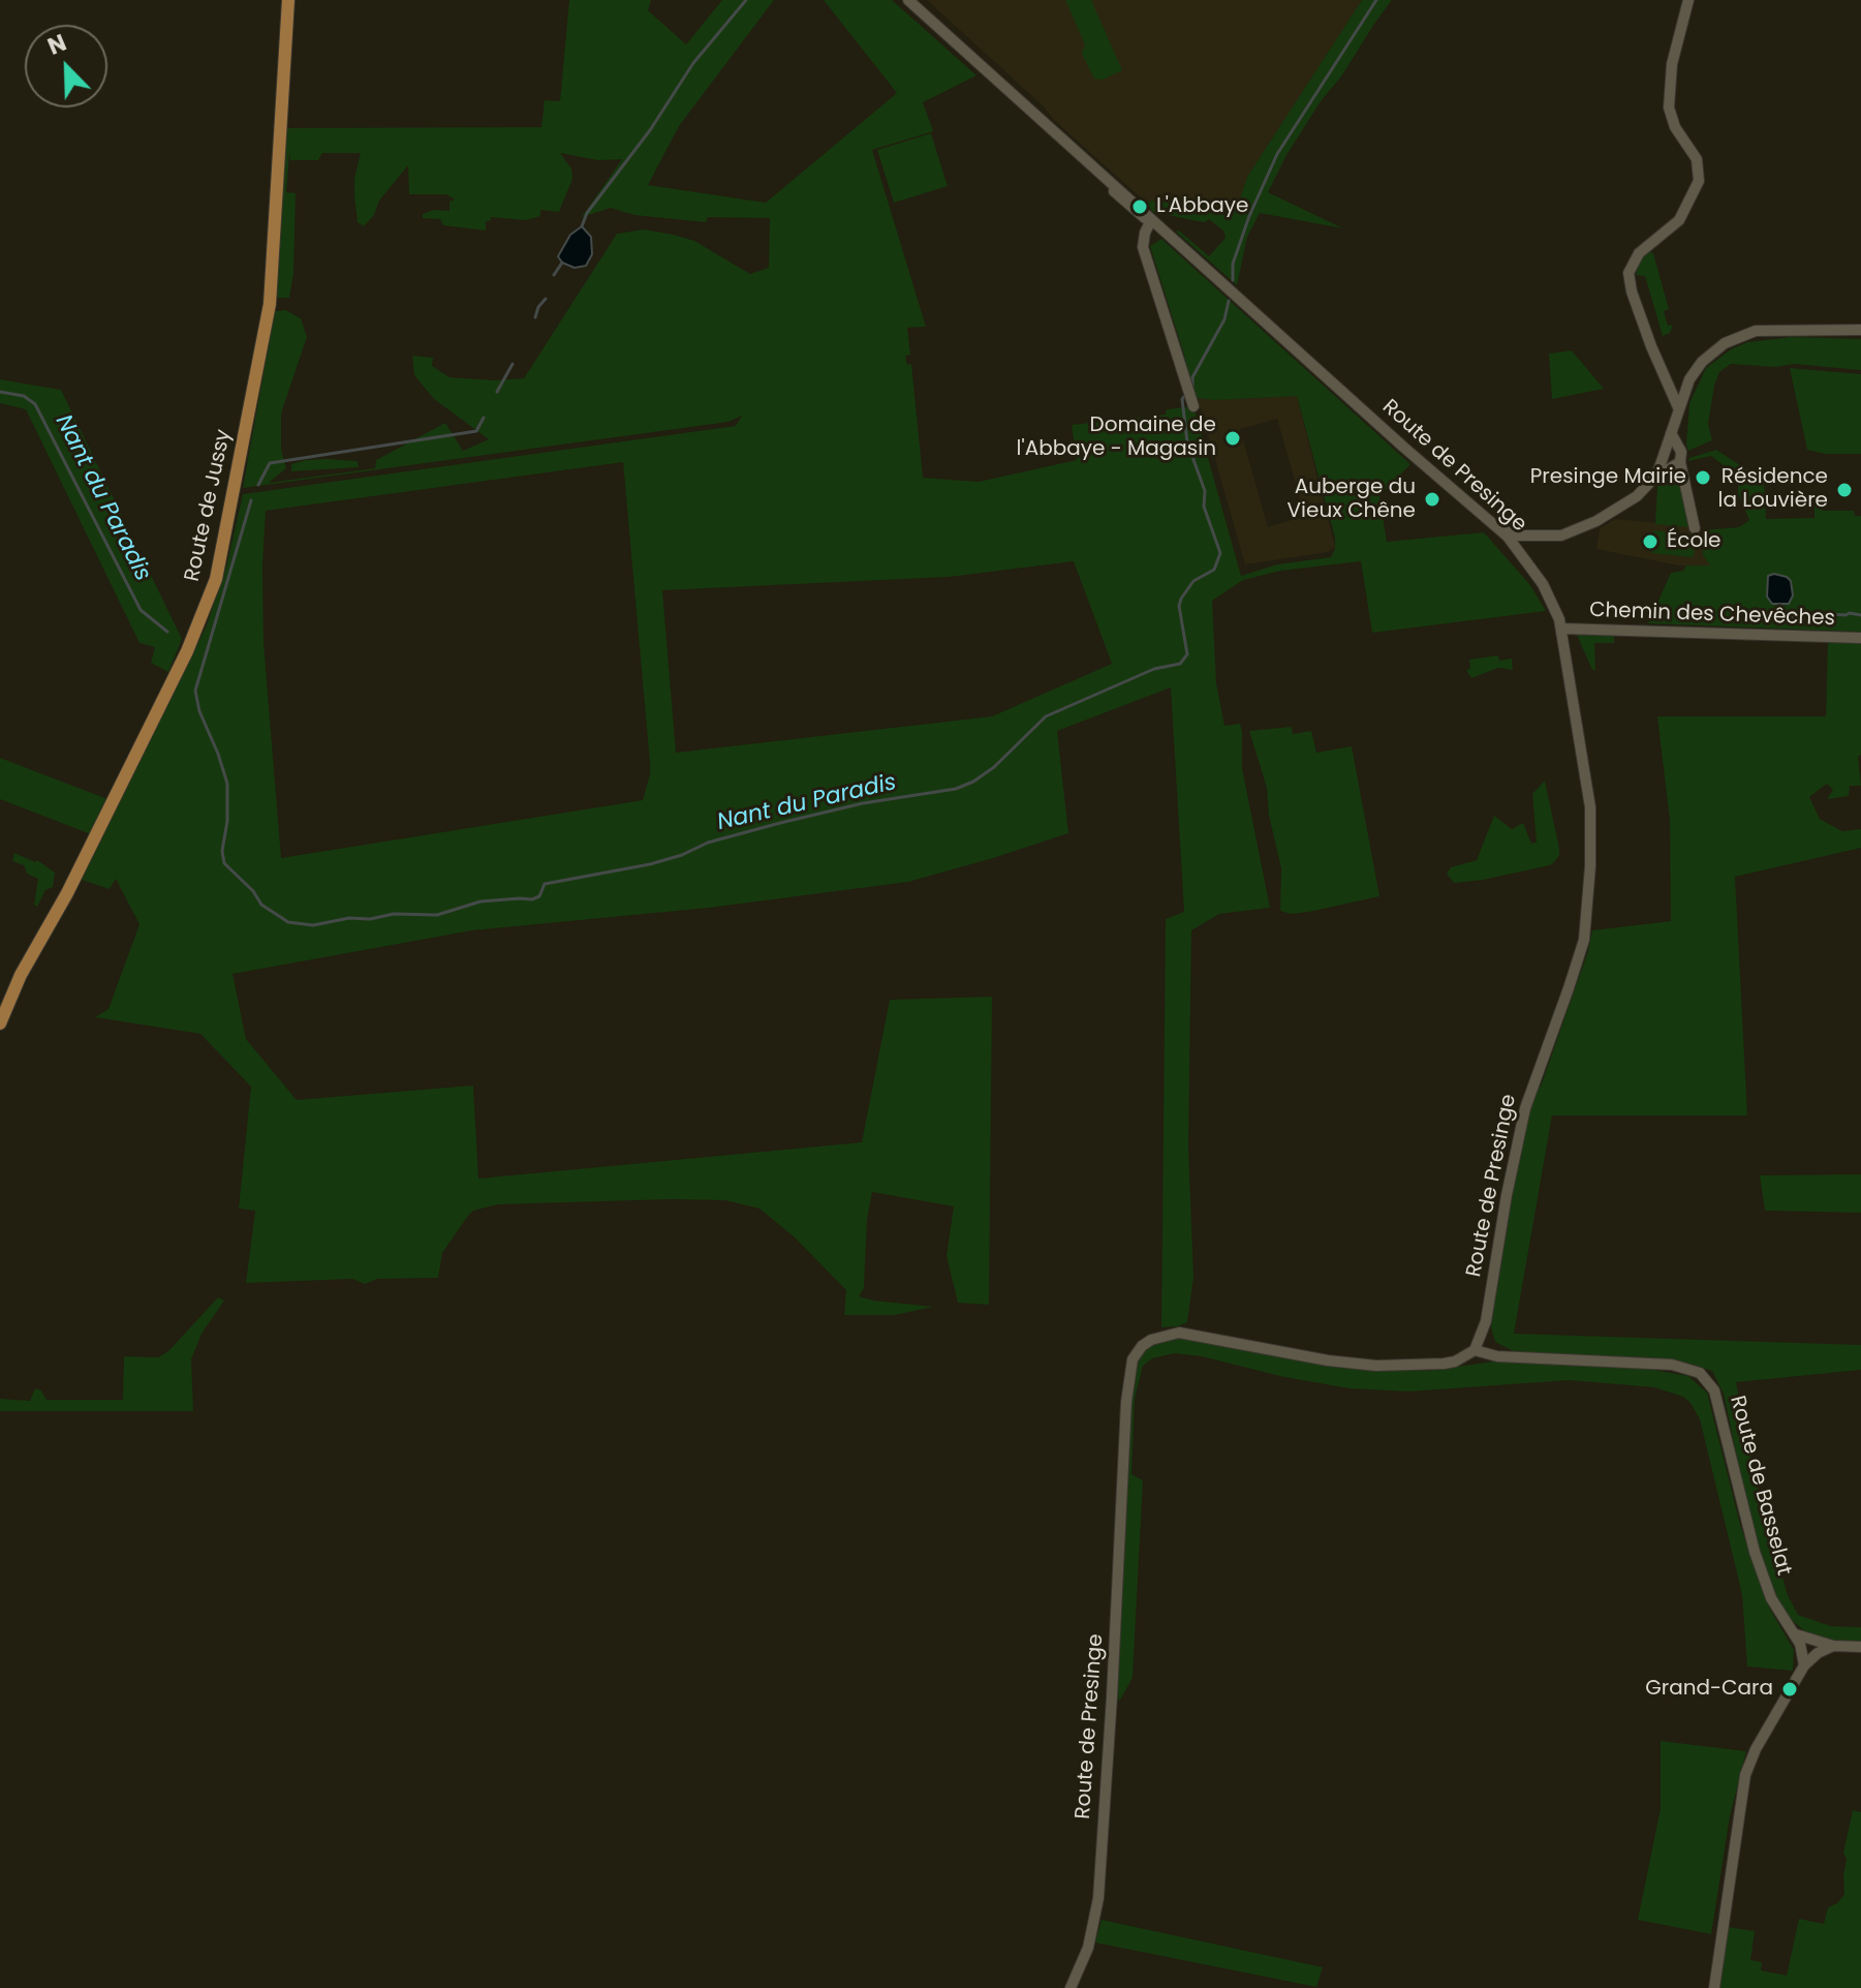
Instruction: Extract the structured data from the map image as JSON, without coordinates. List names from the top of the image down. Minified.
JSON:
{"streets":{"main road":["Route de Jussy"],"street":["Route de Presinge","Chemin des Chevêches","Route de Basselat"]},"crossings":[["Route de Presinge","Chemin des Chevêches"],["Route de Presinge","Route de Basselat"]],"water":["Nant du Paradis"],"places":["L'Abbaye","Domaine de l'Abbaye - Magasin","Presinge Mairie","Résidence la Louvière","Auberge du Vieux Chêne","École","Grand-Cara"],"north":"top left"}
